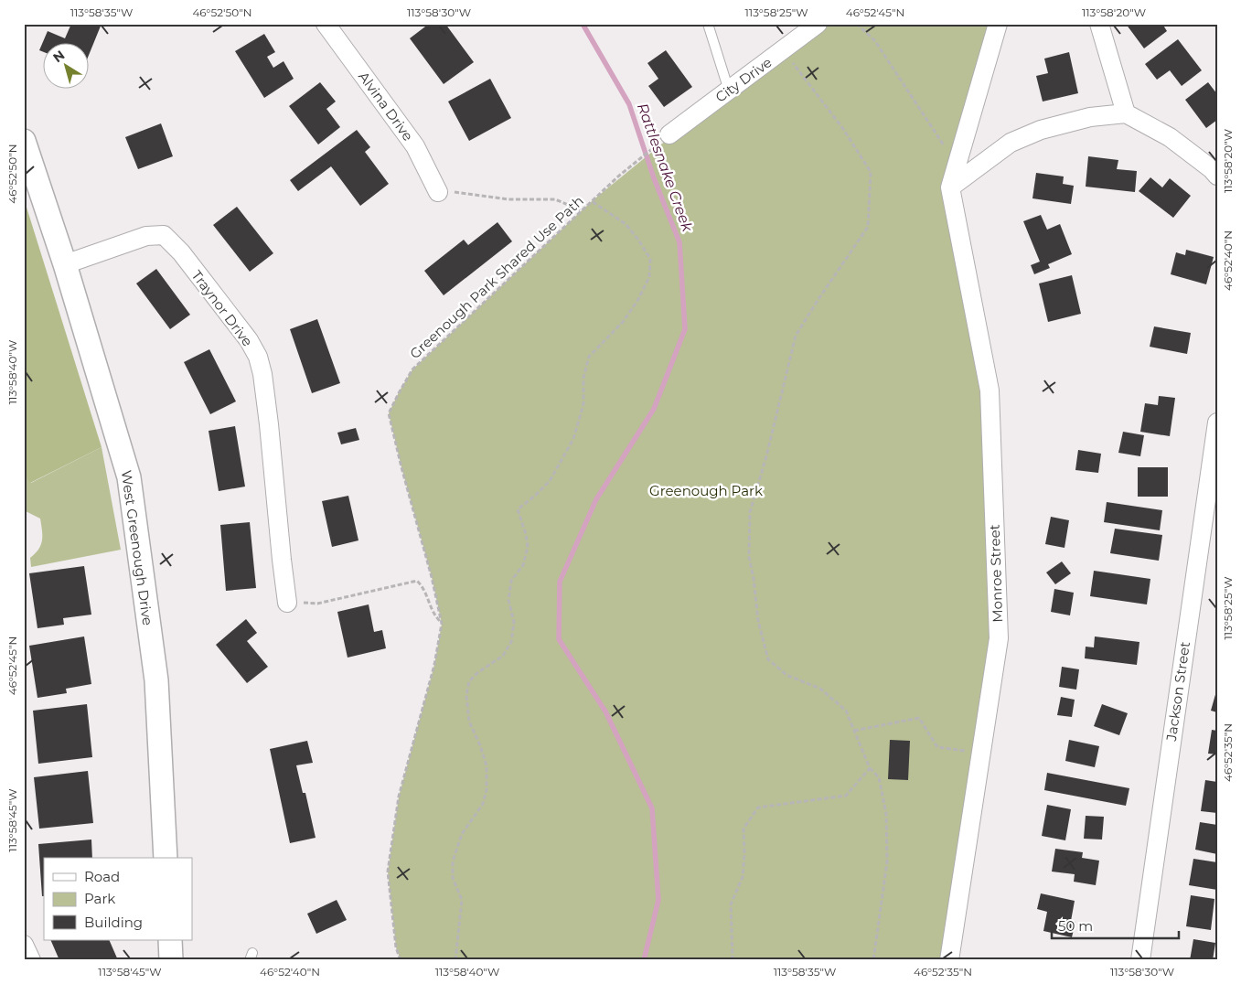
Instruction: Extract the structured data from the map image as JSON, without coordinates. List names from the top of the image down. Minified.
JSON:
{"streets":{"street":["City Drive","Alvina Drive","Traynor Drive","West Greenough Drive","Monroe Street","Jackson Street"],"path":["Greenough Park Shared Use Path"]},"crossings":[["City Drive","Greenough Park Shared Use Path"],["Traynor Drive","West Greenough Drive"]],"water":["Rattlesnake Creek"],"parks":["Greenough Park"],"legend":["Road","Park","Building"],"scale_bar":"50 m","north":"top left","coordinates":["113°58'35\"W","46°52'50\"N","113°58'30\"W","113°58'25\"W","46°52'45\"N","113°58'20\"W","46°52'40\"N","113°58'40\"W","46°52'35\"N","113°58'45\"W"]}
